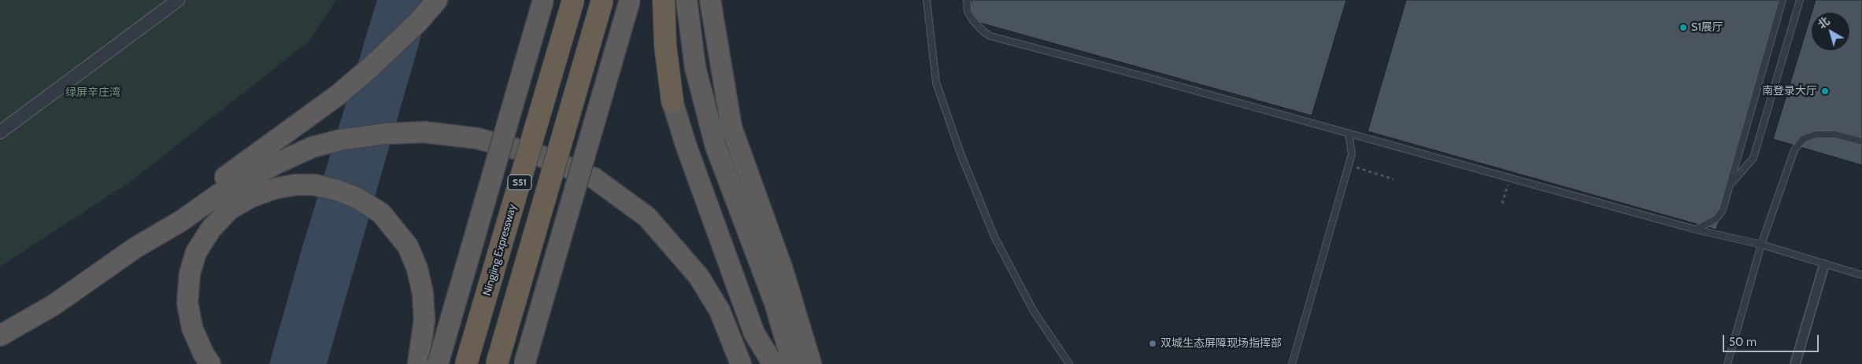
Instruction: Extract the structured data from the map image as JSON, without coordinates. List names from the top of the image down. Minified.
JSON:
{"streets":{"highway":["S51","Ningjing Expressway"]},"parks":["绿屏辛庄湾"],"places":["S1展厅","南登录大厅","双城生态屏障现场指挥部"],"scale_bar":"50 m","north":"top left"}
